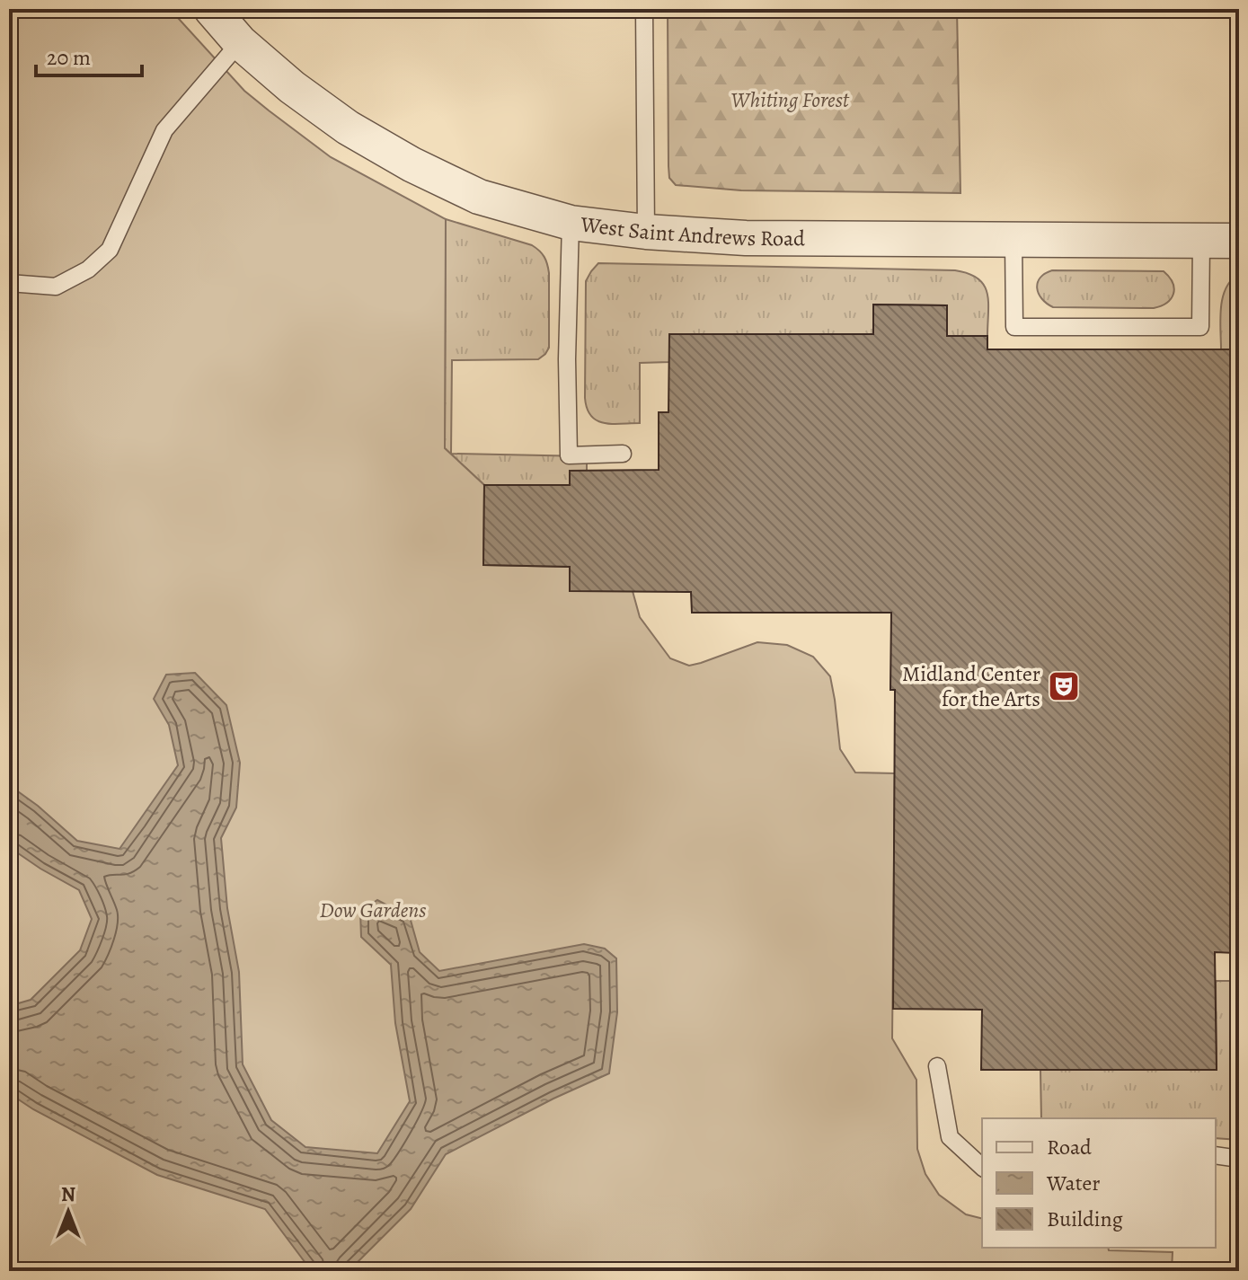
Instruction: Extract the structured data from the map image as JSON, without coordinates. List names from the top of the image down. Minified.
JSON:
{"streets":{"street":["West Saint Andrews Road"]},"parks":["Whiting Forest","Dow Gardens"],"places":{"theatre":["Midland Center for the Arts"]},"legend":["Road","Water","Building"],"scale_bar":"20 m","north":"top"}
